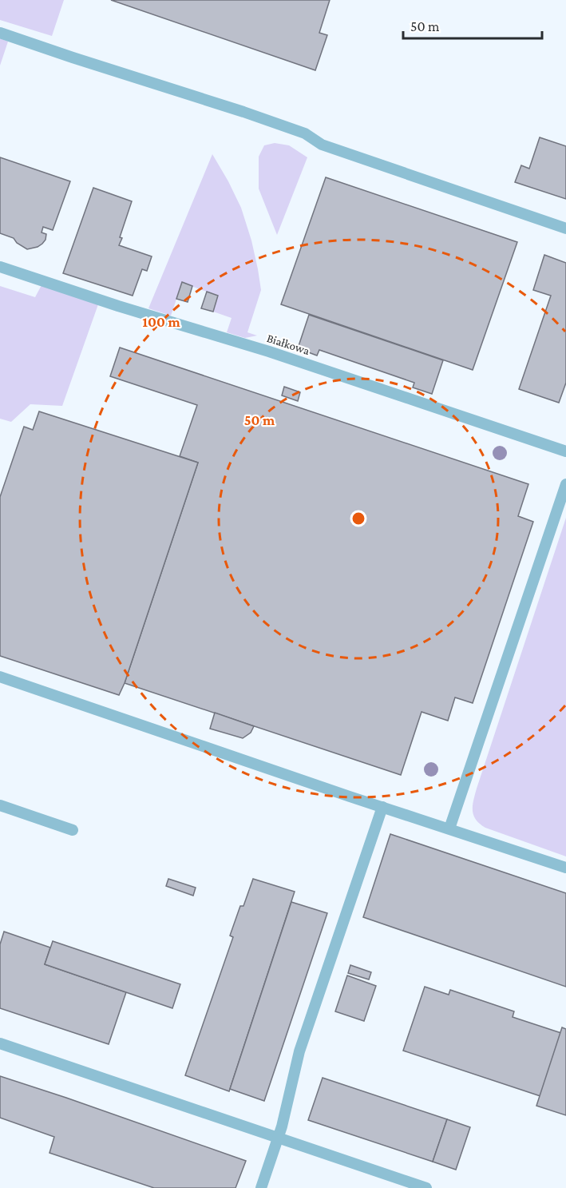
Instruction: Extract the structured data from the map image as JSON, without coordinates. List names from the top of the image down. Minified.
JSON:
{"streets":{"lane":["Białkowa"]},"scale_bar":"50 m","rings":["100 m","50 m"]}
